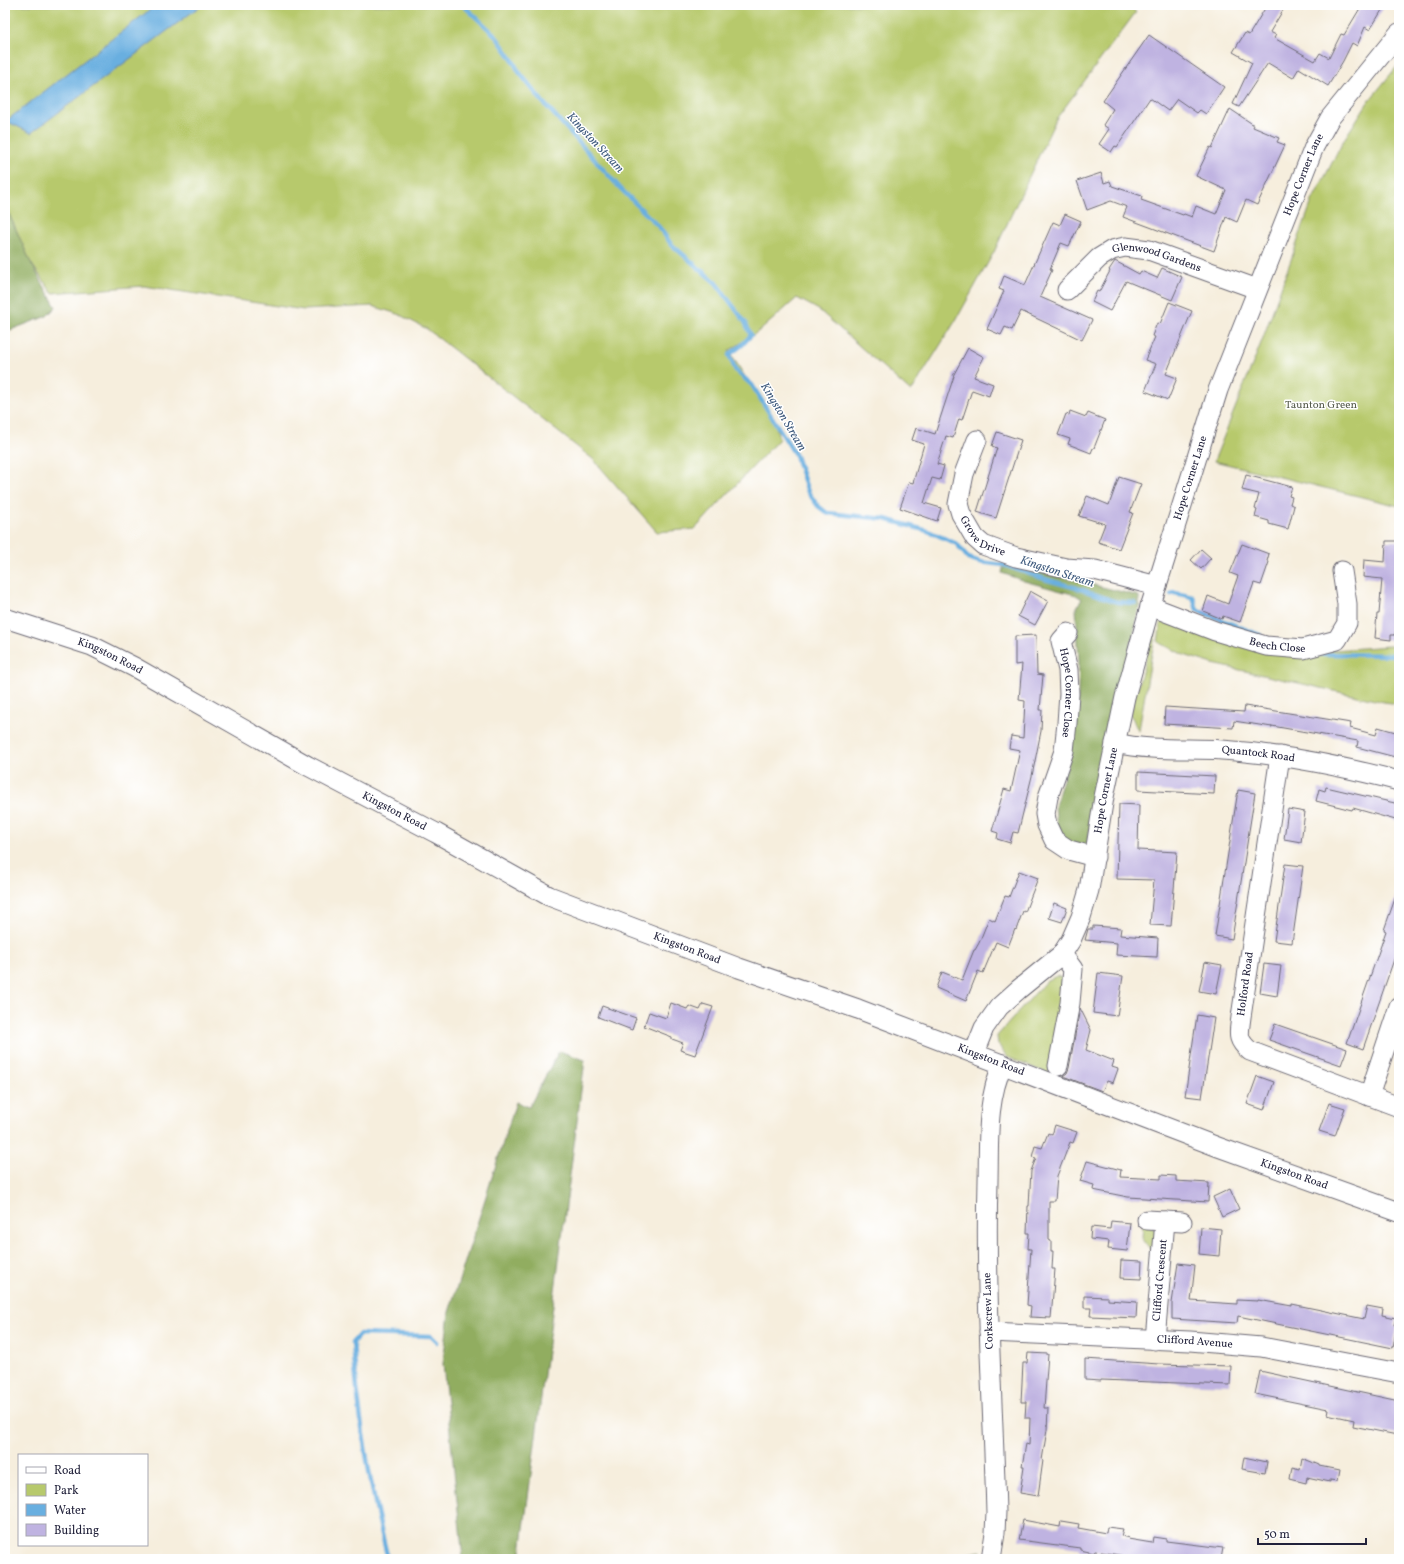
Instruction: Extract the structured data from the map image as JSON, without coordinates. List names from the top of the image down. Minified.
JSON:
{"streets":{"street":["Hope Corner Lane","Glenwood Gardens","Grove Drive","Beech Close","Kingston Road","Hope Corner Close","Quantock Road","Holford Road","Clifford Crescent","Corkscrew Lane","Clifford Avenue"]},"crossings":[["Hope Corner Lane","Glenwood Gardens"],["Hope Corner Lane","Grove Drive"],["Hope Corner Lane","Beech Close"],["Hope Corner Lane","Kingston Road"],["Hope Corner Lane","Hope Corner Close"],["Hope Corner Lane","Quantock Road"],["Kingston Road","Corkscrew Lane"],["Quantock Road","Holford Road"],["Clifford Crescent","Clifford Avenue"],["Corkscrew Lane","Clifford Avenue"]],"water":["Kingston Stream"],"parks":["Taunton Green"],"legend":["Road","Park","Water","Building"],"scale_bar":"50 m"}
